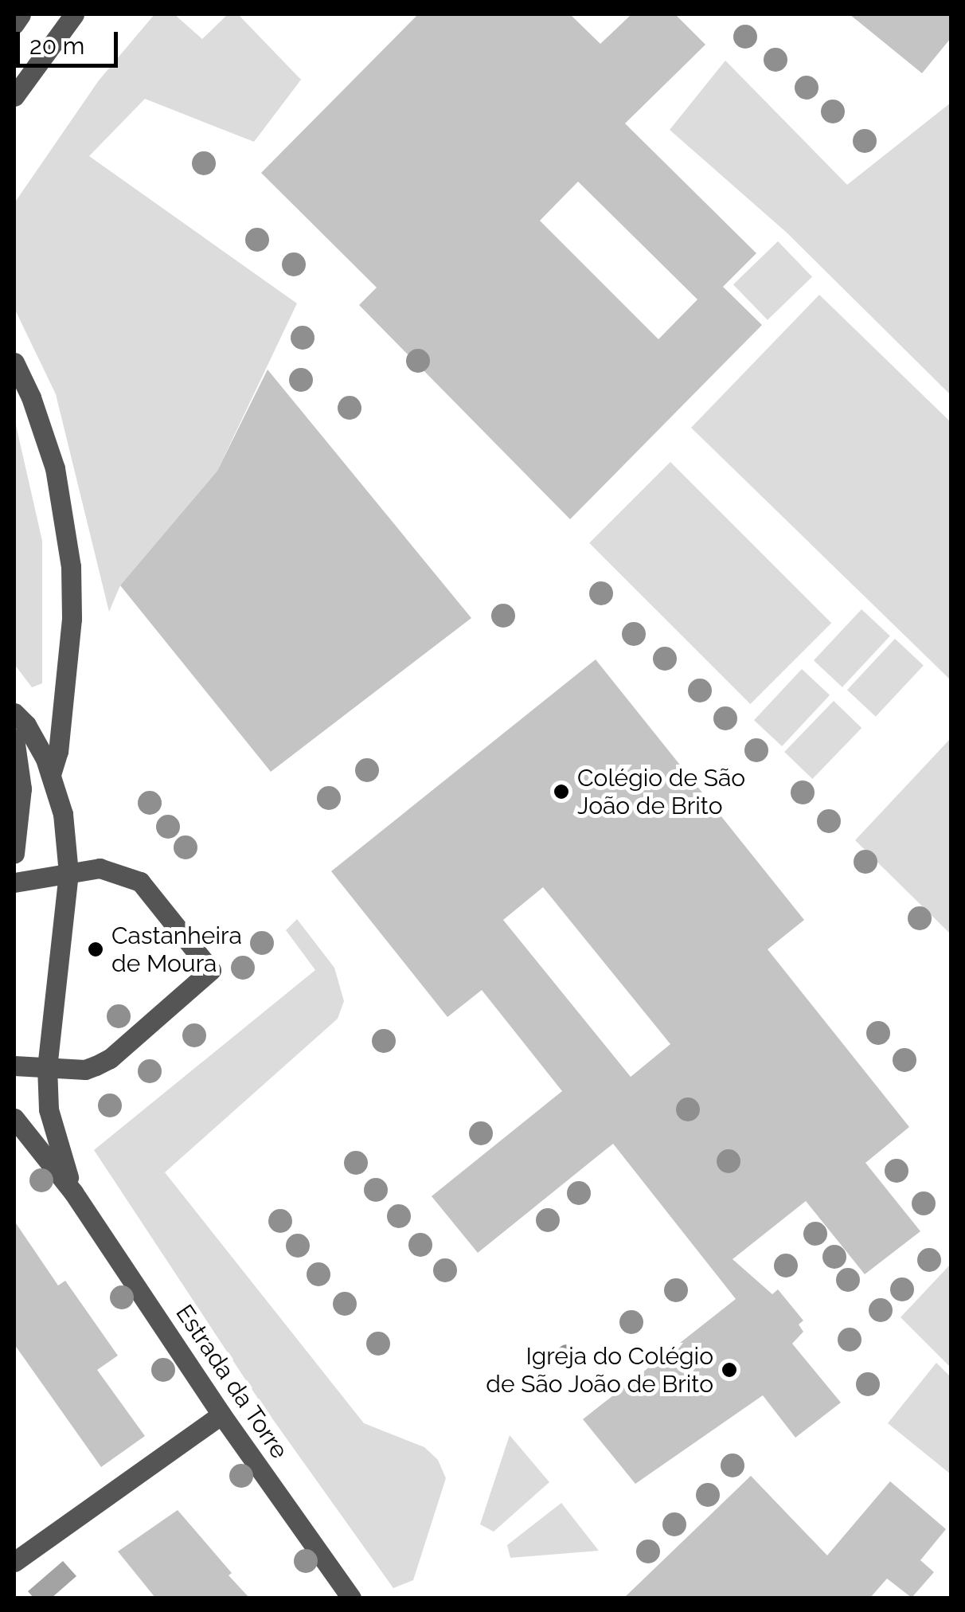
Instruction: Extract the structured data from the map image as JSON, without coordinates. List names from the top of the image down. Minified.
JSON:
{"streets":{"street":["Estrada da Torre"]},"places":["Colégio de São João de Brito","Castanheira de Moura","Igreja do Colégio de São João de Brito"],"scale_bar":"20 m"}
